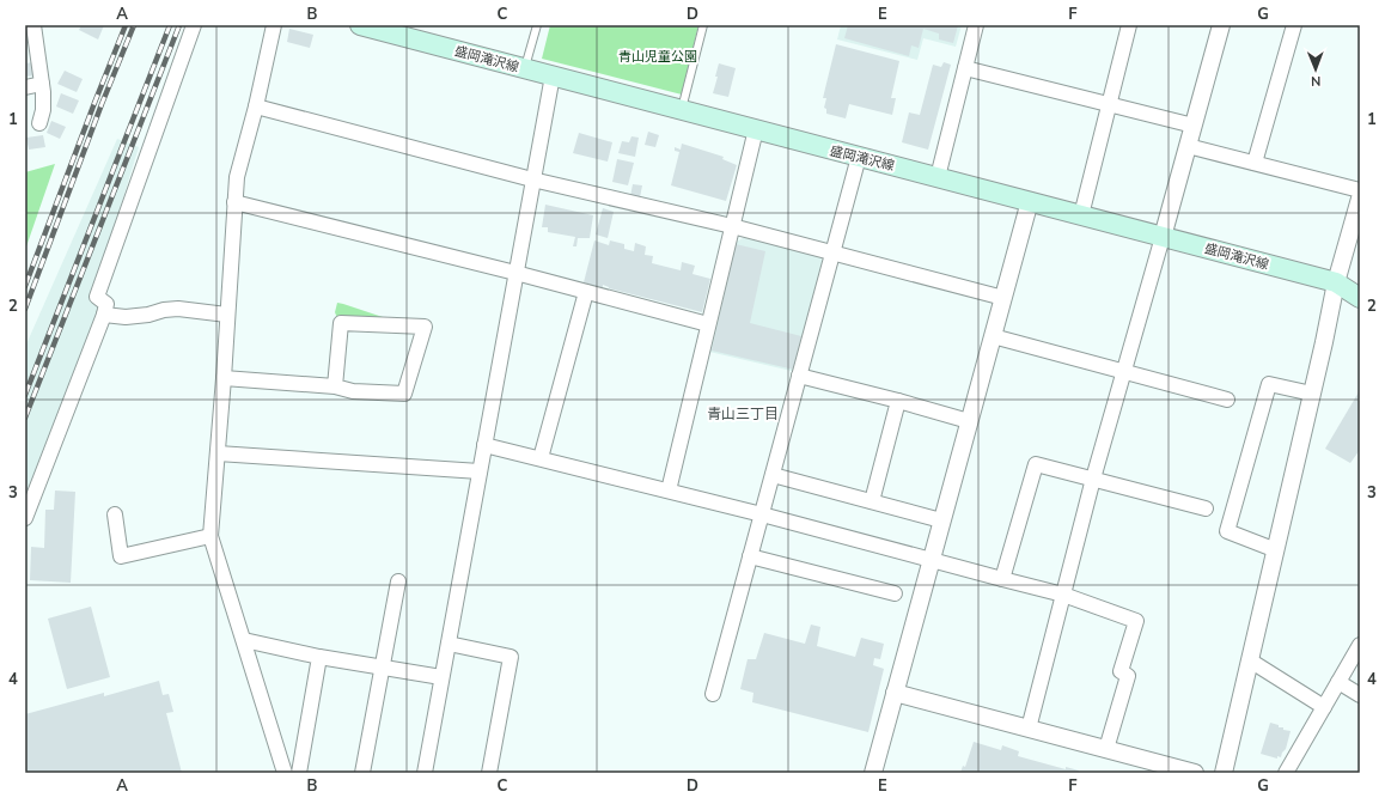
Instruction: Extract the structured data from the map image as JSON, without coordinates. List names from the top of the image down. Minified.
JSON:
{"streets":{"main road":["盛岡滝沢線"]},"districts":["青山三丁目"],"parks":["青山児童公園"],"north":"bottom","grid":{"columns":["A","B","C","D","E","F","G"],"rows":["1","2","3","4"]}}
